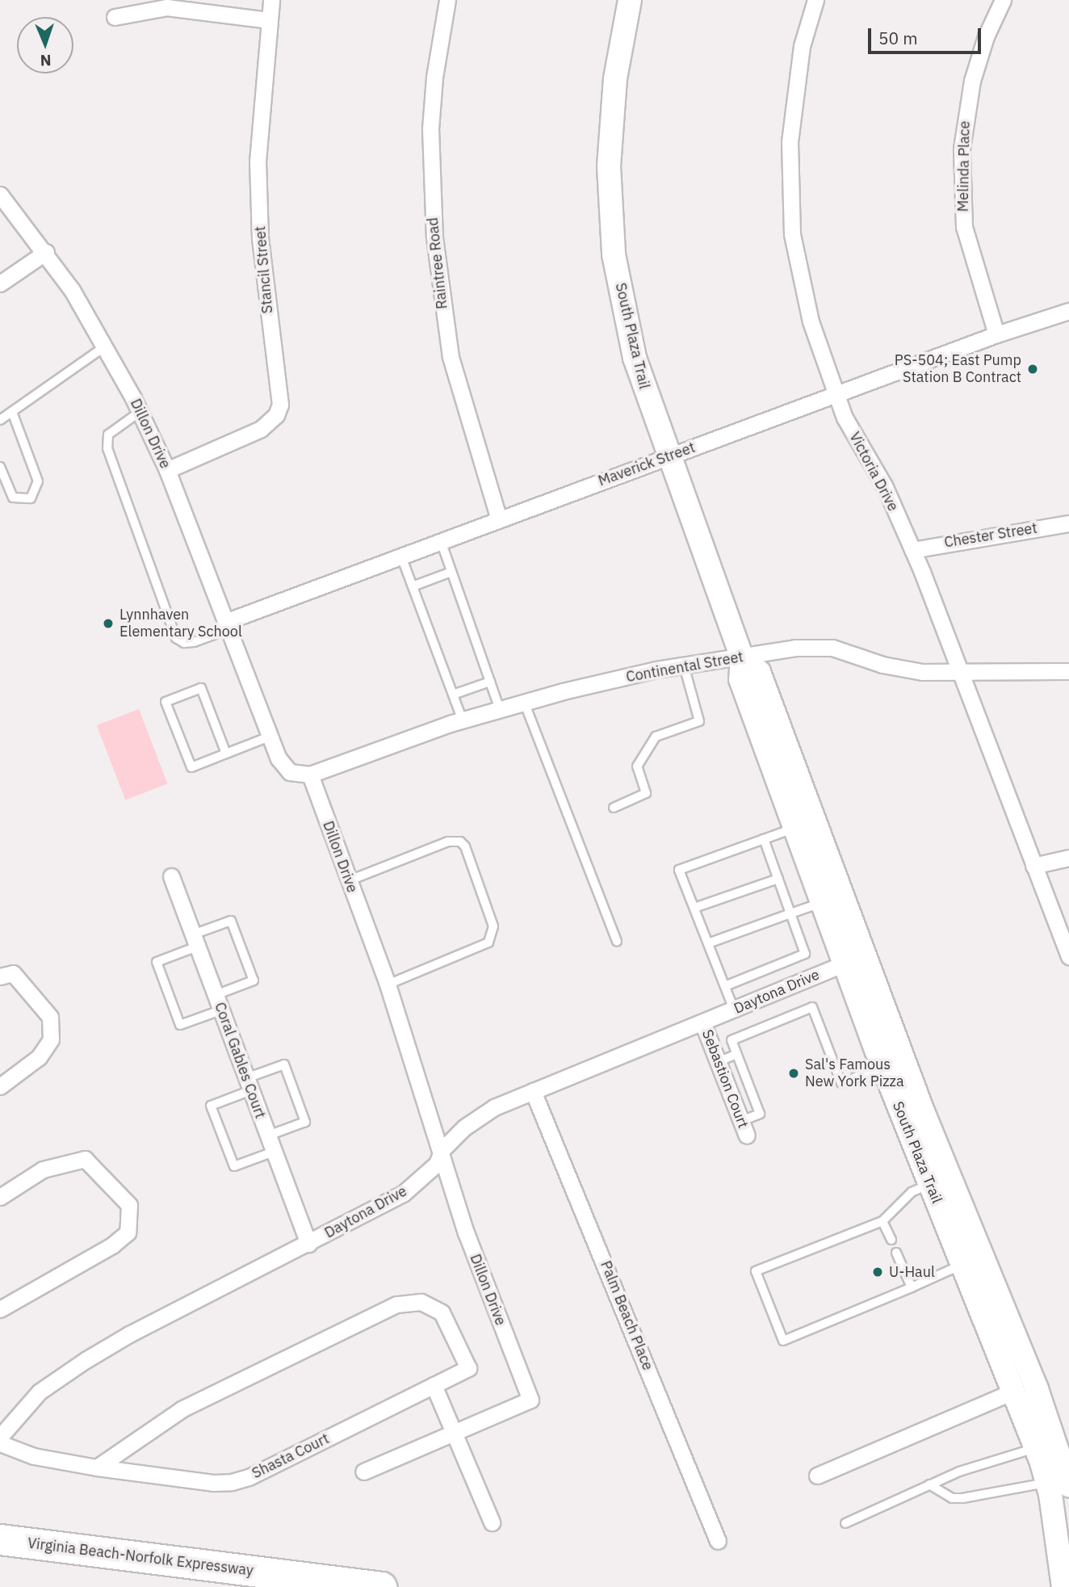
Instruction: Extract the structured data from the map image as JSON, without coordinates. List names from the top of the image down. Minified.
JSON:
{"streets":{"highway":["Virginia Beach-Norfolk Expressway"],"main road":["South Plaza Trail"],"street":["Melinda Place","Raintree Road","Stancil Street","Dillon Drive","Maverick Street","Victoria Drive","Chester Street","Continental Street","Daytona Drive","Coral Gables Court","Sebastion Court","Palm Beach Place","Shasta Court"]},"crossings":[["Melinda Place","Maverick Street"],["Raintree Road","Maverick Street"],["Stancil Street","Dillon Drive"],["South Plaza Trail","Maverick Street"],["South Plaza Trail","Continental Street"],["South Plaza Trail","Daytona Drive"],["Dillon Drive","Maverick Street"],["Dillon Drive","Continental Street"],["Dillon Drive","Daytona Drive"],["Maverick Street","Victoria Drive"],["Victoria Drive","Chester Street"],["Victoria Drive","Continental Street"],["Daytona Drive","Coral Gables Court"],["Daytona Drive","Sebastion Court"],["Daytona Drive","Palm Beach Place"]],"places":["PS-504; East Pump Station B Contract","Lynnhaven Elementary School","Sal's Famous New York Pizza","U-Haul"],"scale_bar":"50 m","north":"bottom"}
